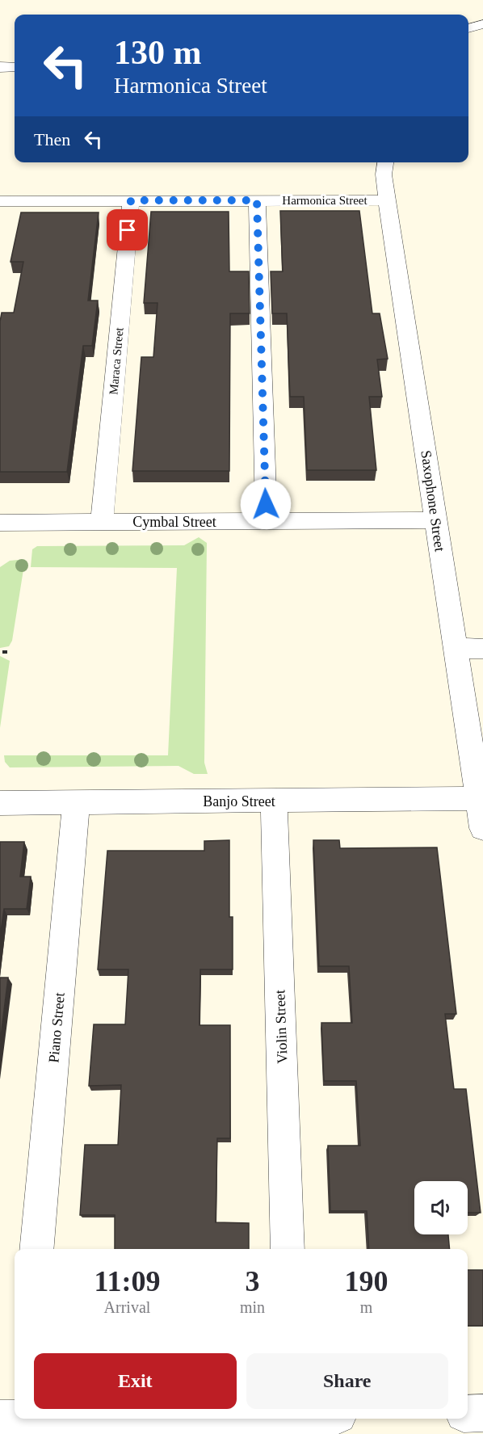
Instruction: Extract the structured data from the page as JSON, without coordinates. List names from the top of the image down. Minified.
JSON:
{"streets":{"street":["Harmonica Street","Maraca Street","Saxophone Street","Cymbal Street","Banjo Street","Violin Street","Piano Street"]},"crossings":[["Harmonica Street","Maraca Street"],["Harmonica Street","Saxophone Street"],["Maraca Street","Cymbal Street"],["Saxophone Street","Cymbal Street"],["Saxophone Street","Banjo Street"],["Banjo Street","Violin Street"],["Banjo Street","Piano Street"]],"page":{"turn":["130 m","Harmonica Street"],"then":"Then","eta":["11:09","Arrival","3","min","190","m"],"buttons":["Exit","Share"]}}
